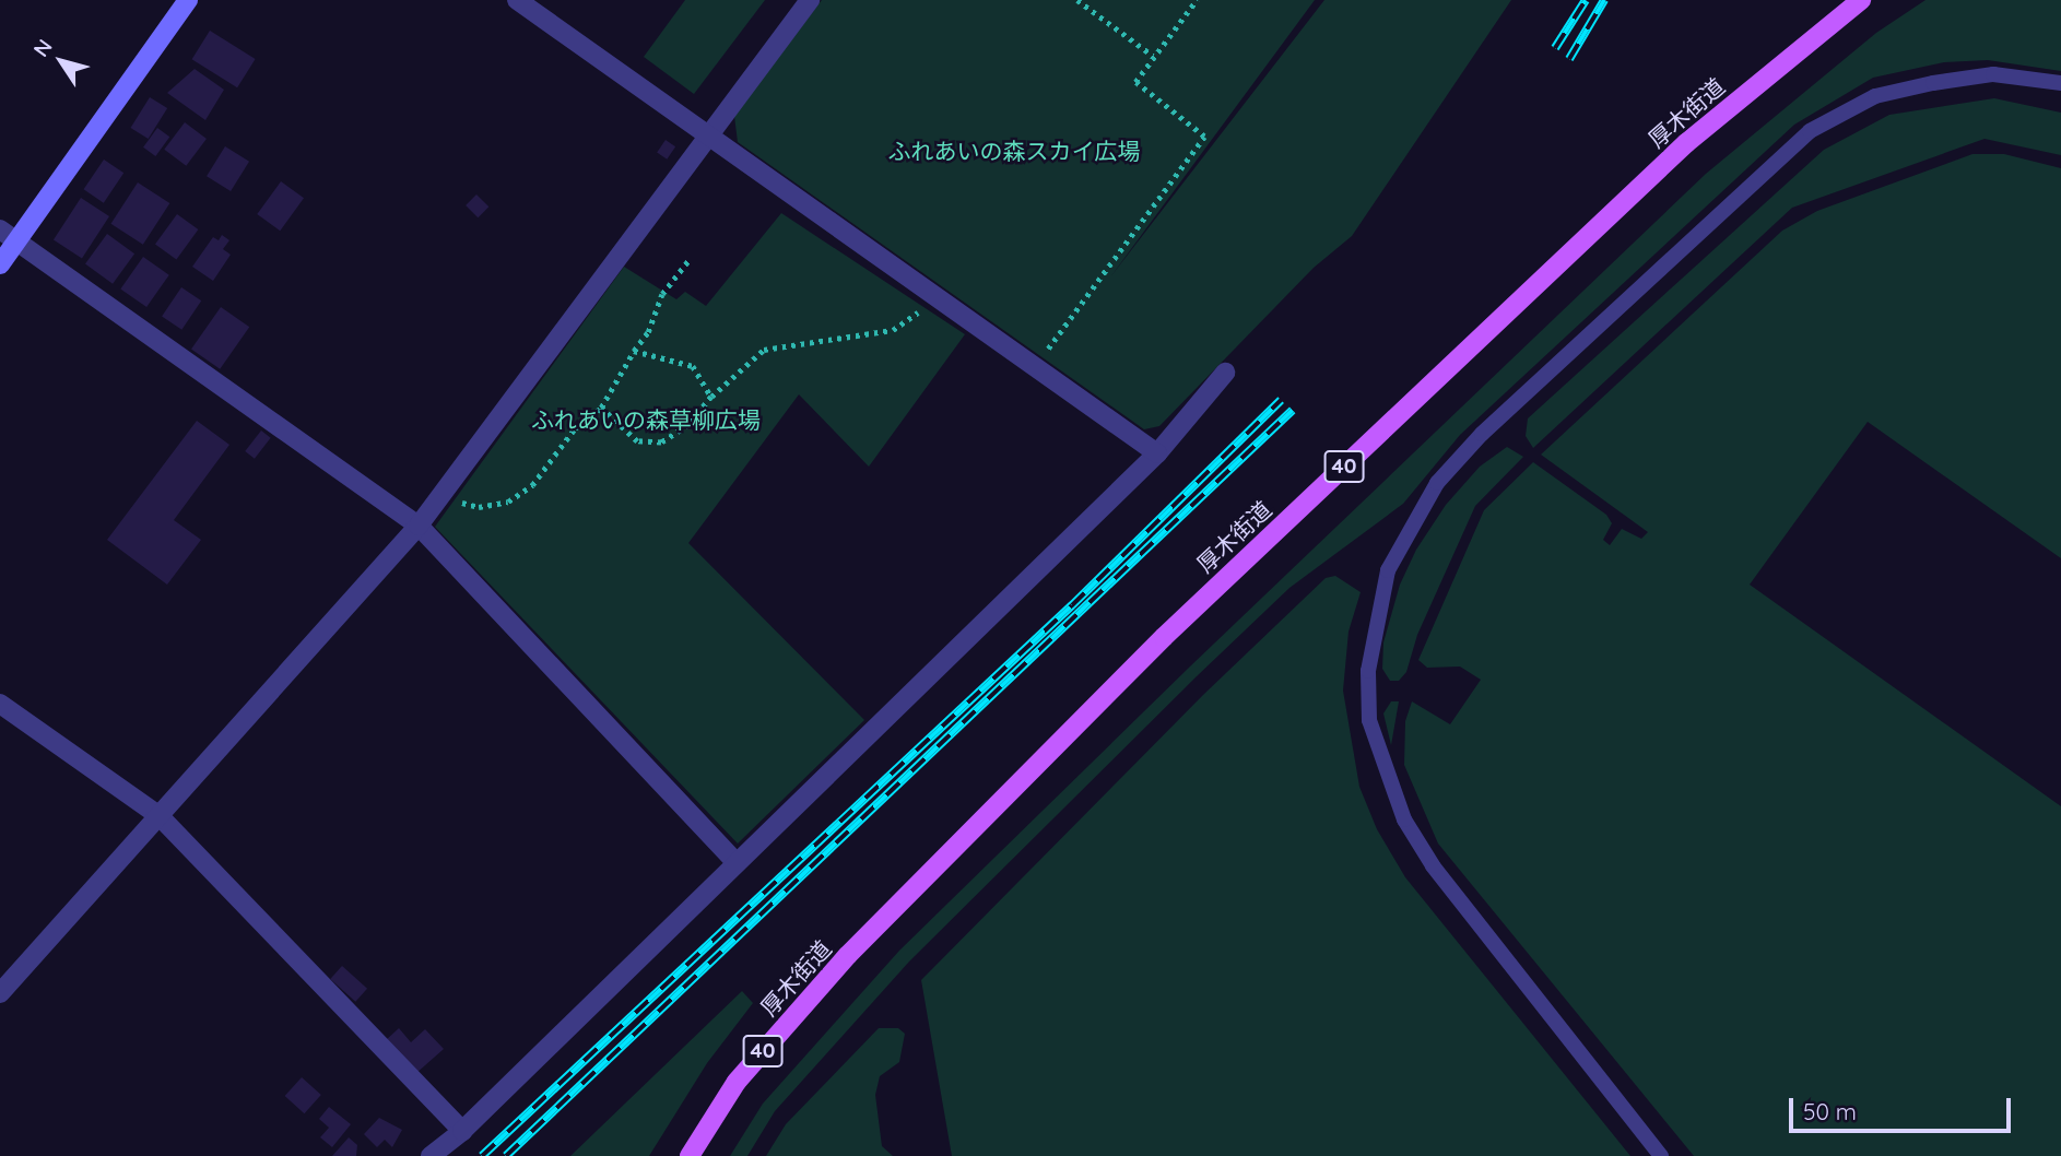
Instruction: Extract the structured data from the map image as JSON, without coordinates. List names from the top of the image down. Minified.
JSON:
{"streets":{"main road":["厚木街道","40"]},"parks":["ふれあいの森スカイ広場","ふれあいの森草柳広場"],"scale_bar":"50 m","north":"top left"}
